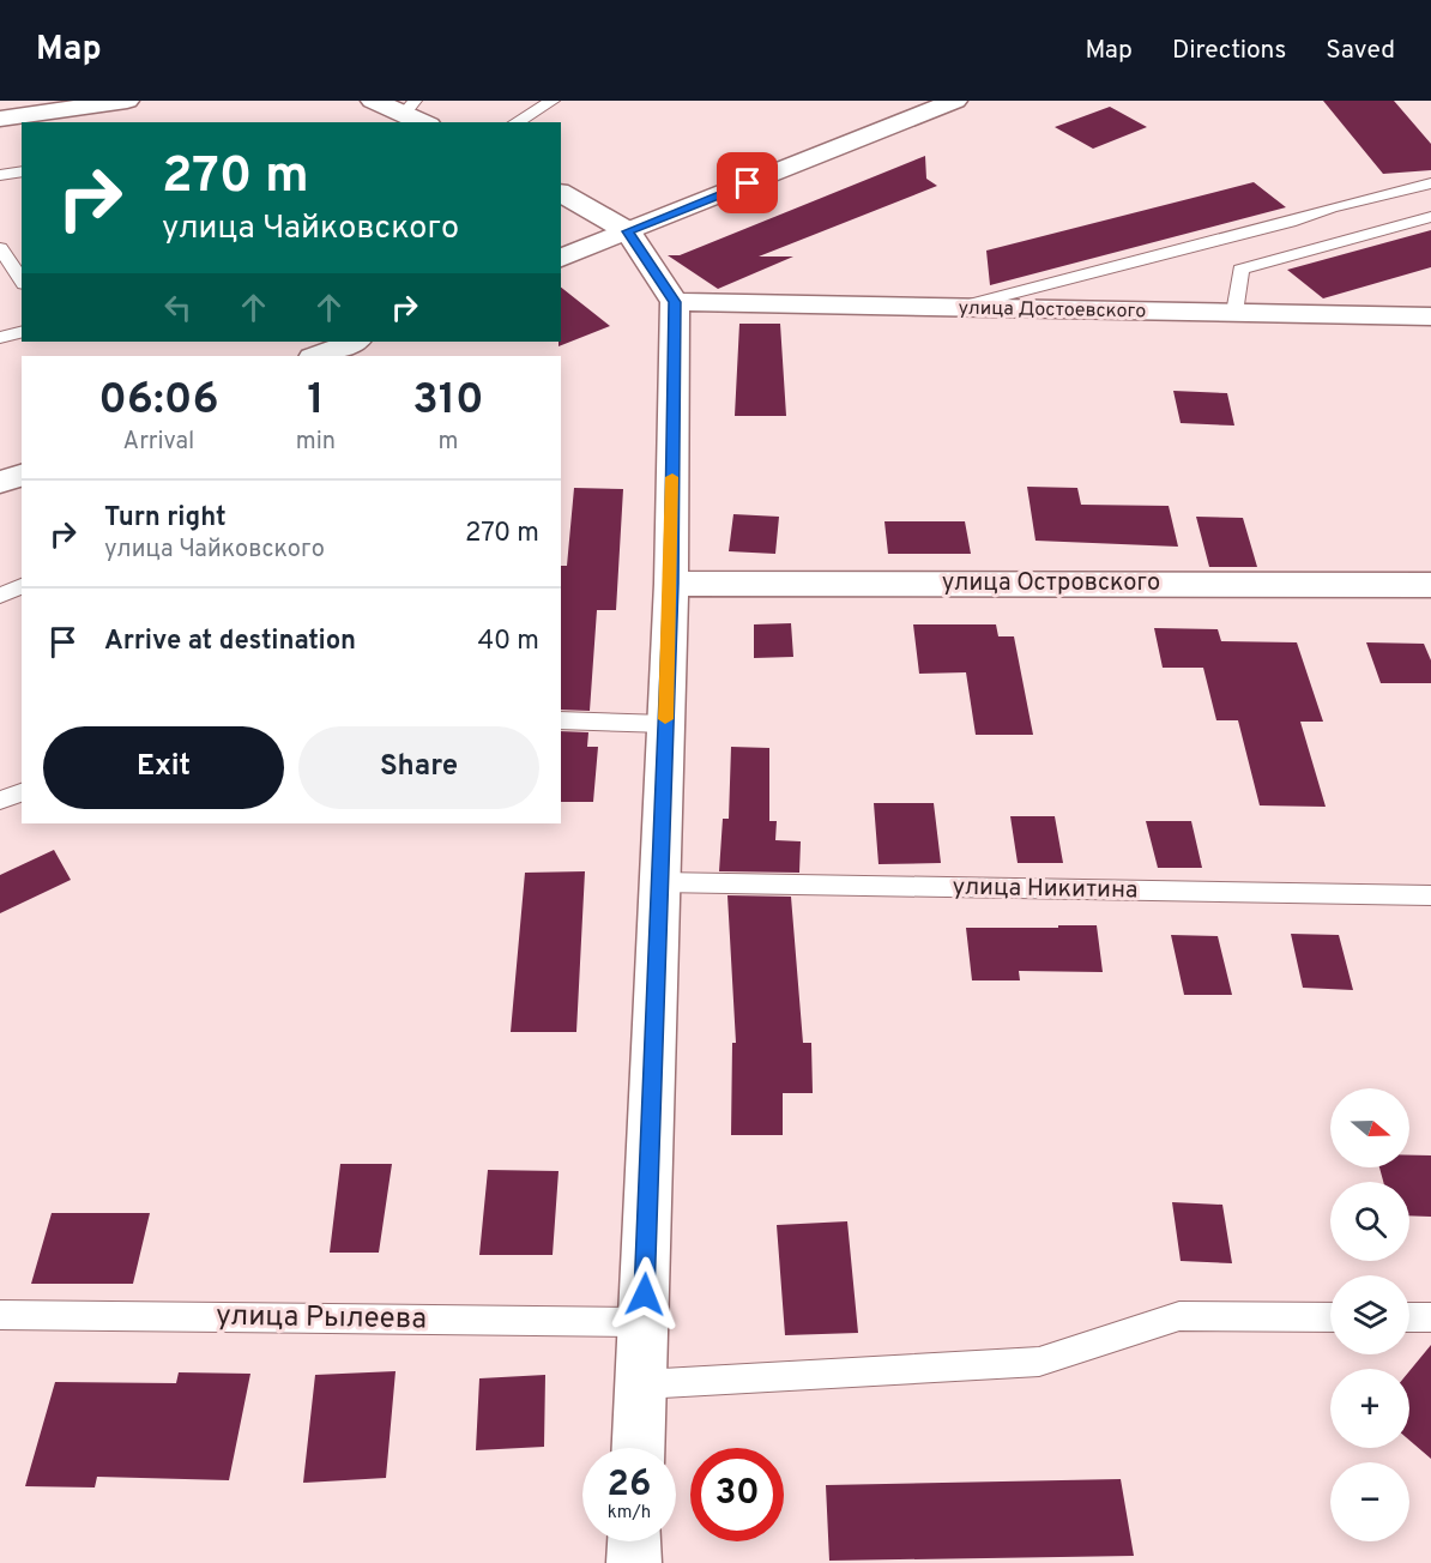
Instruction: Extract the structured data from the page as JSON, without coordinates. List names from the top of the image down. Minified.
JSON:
{"streets":{"street":["улица Достоевского","улица Островского"],"lane":["улица Никитина","улица Рылеева"]},"north":"right","page":{"header":"Map","nav":["Map","Directions","Saved"],"turn":["270 m","улица Чайковского"],"eta":["06:06","Arrival","1","min","310","m"],"list":[{"name":"Turn right","note":"улица Чайковского","value":"270 m"},{"name":"Arrive at destination","value":"40 m"}],"buttons":["Exit","Share"],"map_buttons":["+","−"],"speed":"26 km/h","limit":"30"}}
